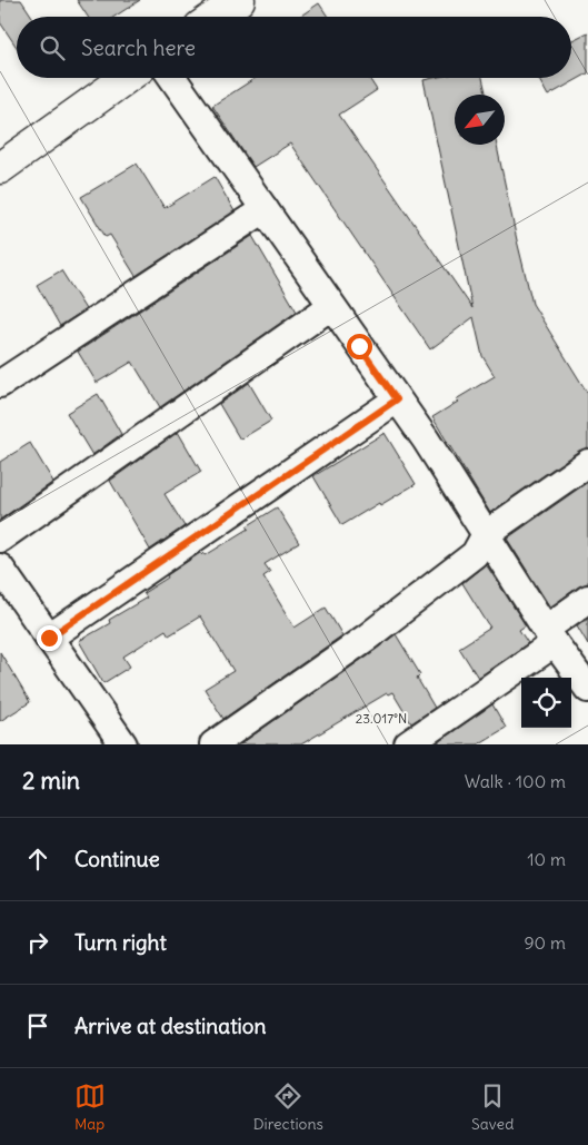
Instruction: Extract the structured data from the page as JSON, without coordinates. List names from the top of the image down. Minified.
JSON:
{"north":"bottom left","page":{"search":"Search here","heading":["2 min","Walk · 100 m"],"list":[["Continue","10 m"],["Turn right","90 m"],"Arrive at destination"],"nav":["Map","Directions","Saved"]},"coordinates":["23.017°N"]}
